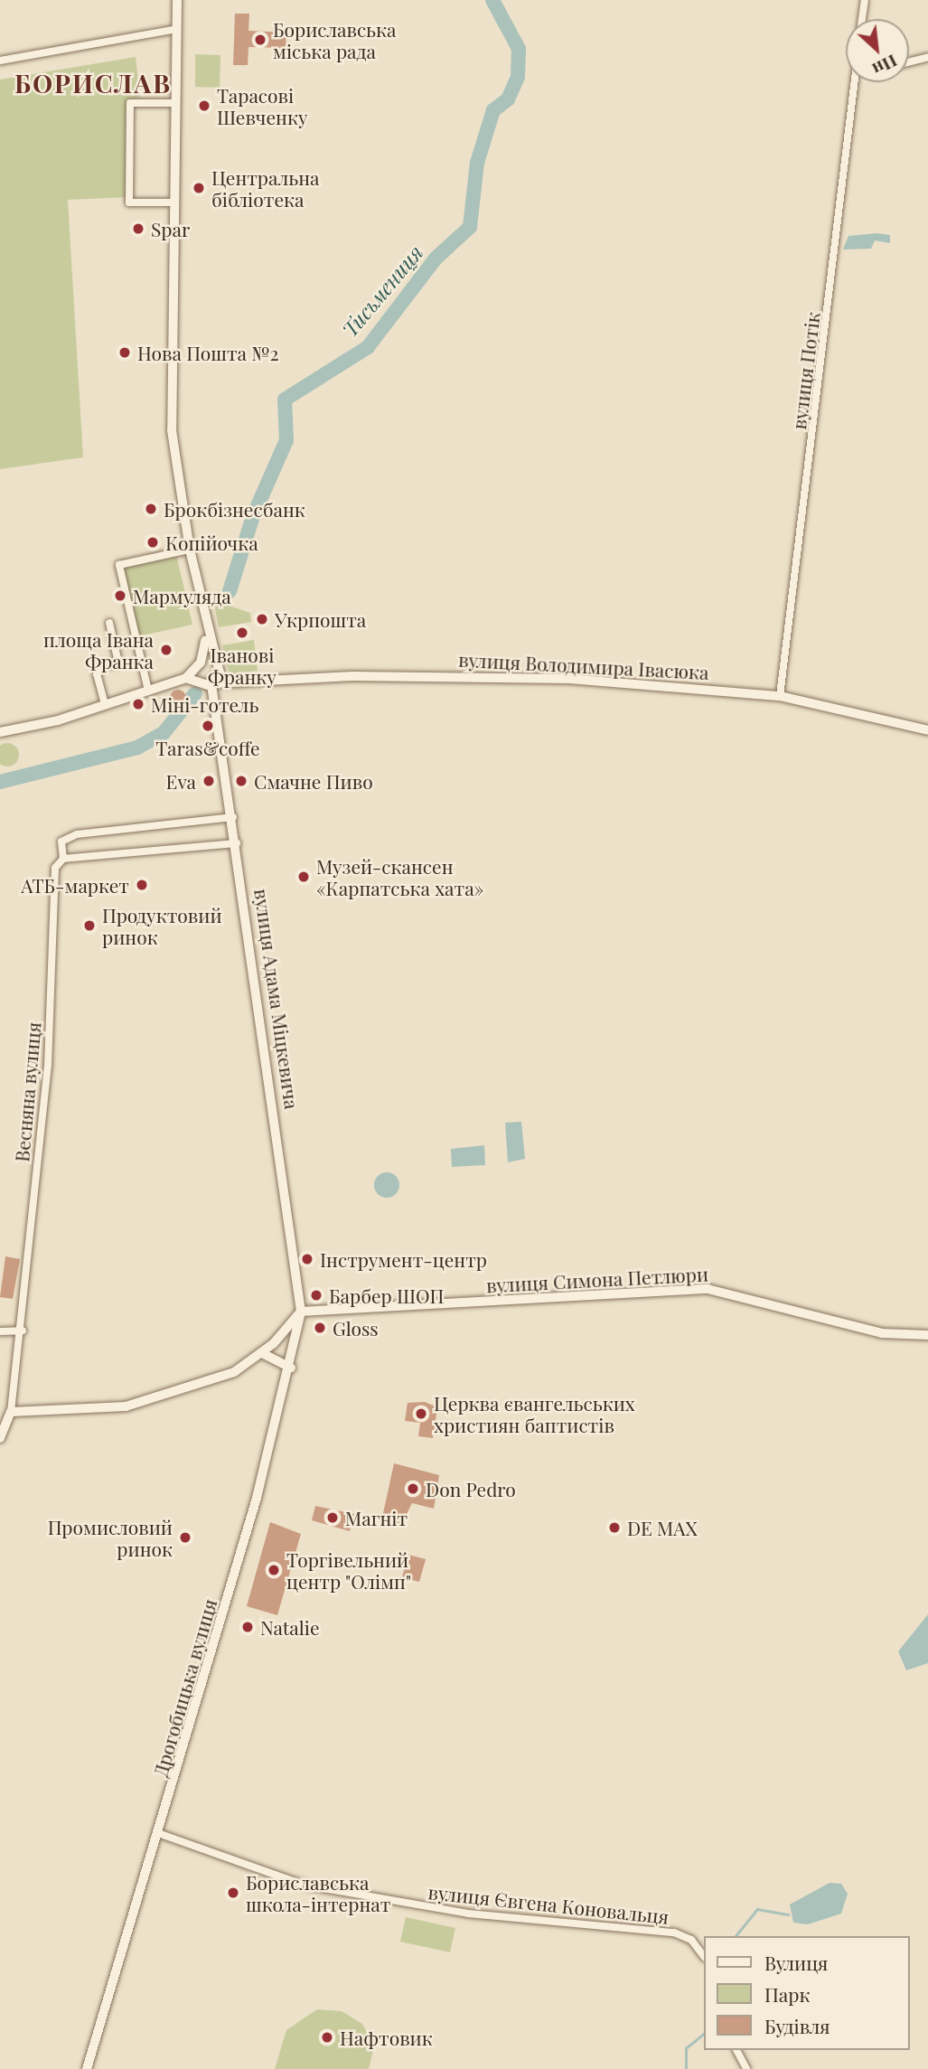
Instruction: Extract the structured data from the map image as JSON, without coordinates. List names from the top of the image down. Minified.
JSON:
{"streets":{"main road":["вулиця Володимира Івасюка","вулиця Адама Міцкевича","вулиця Симона Петлюри","Дрогобицька вулиця"],"street":["вулиця Потік","Весняна вулиця","вулиця Євгена Коновальця"]},"crossings":[["вулиця Потік","вулиця Володимира Івасюка"],["вулиця Адама Міцкевича","Весняна вулиця"],["вулиця Адама Міцкевича","вулиця Симона Петлюри"],["вулиця Адама Міцкевича","Дрогобицька вулиця"],["вулиця Симона Петлюри","Дрогобицька вулиця"],["Дрогобицька вулиця","вулиця Євгена Коновальця"]],"districts":["БОРИСЛАВ"],"water":["Тисьмениця"],"places":["Бориславська міська рада","Тарасові Шевченку","Центральна бібліотека","Spar","Нова Пошта №2","Брокбізнесбанк","Копійочка","Мармуляда","Укрпошта","Іванові Франку","площа Івана Франка","Міні-готель","Taras&coffe","Eva","Смачне Пиво","Музей-скансен «Карпатська хата»","АТБ-маркет","Продуктовий ринок","Інструмент-центр","Барбер ШОП","Gloss","Церква євангельських християн баптистів","Don Pedro","Магніт","DE MAX","Промисловий ринок","Торгівельний центр \"Олімп\"","Natalie","Бориславська школа-інтернат","Нафтовик"],"legend":["Вулиця","Парк","Будівля"],"north":"bottom right"}
